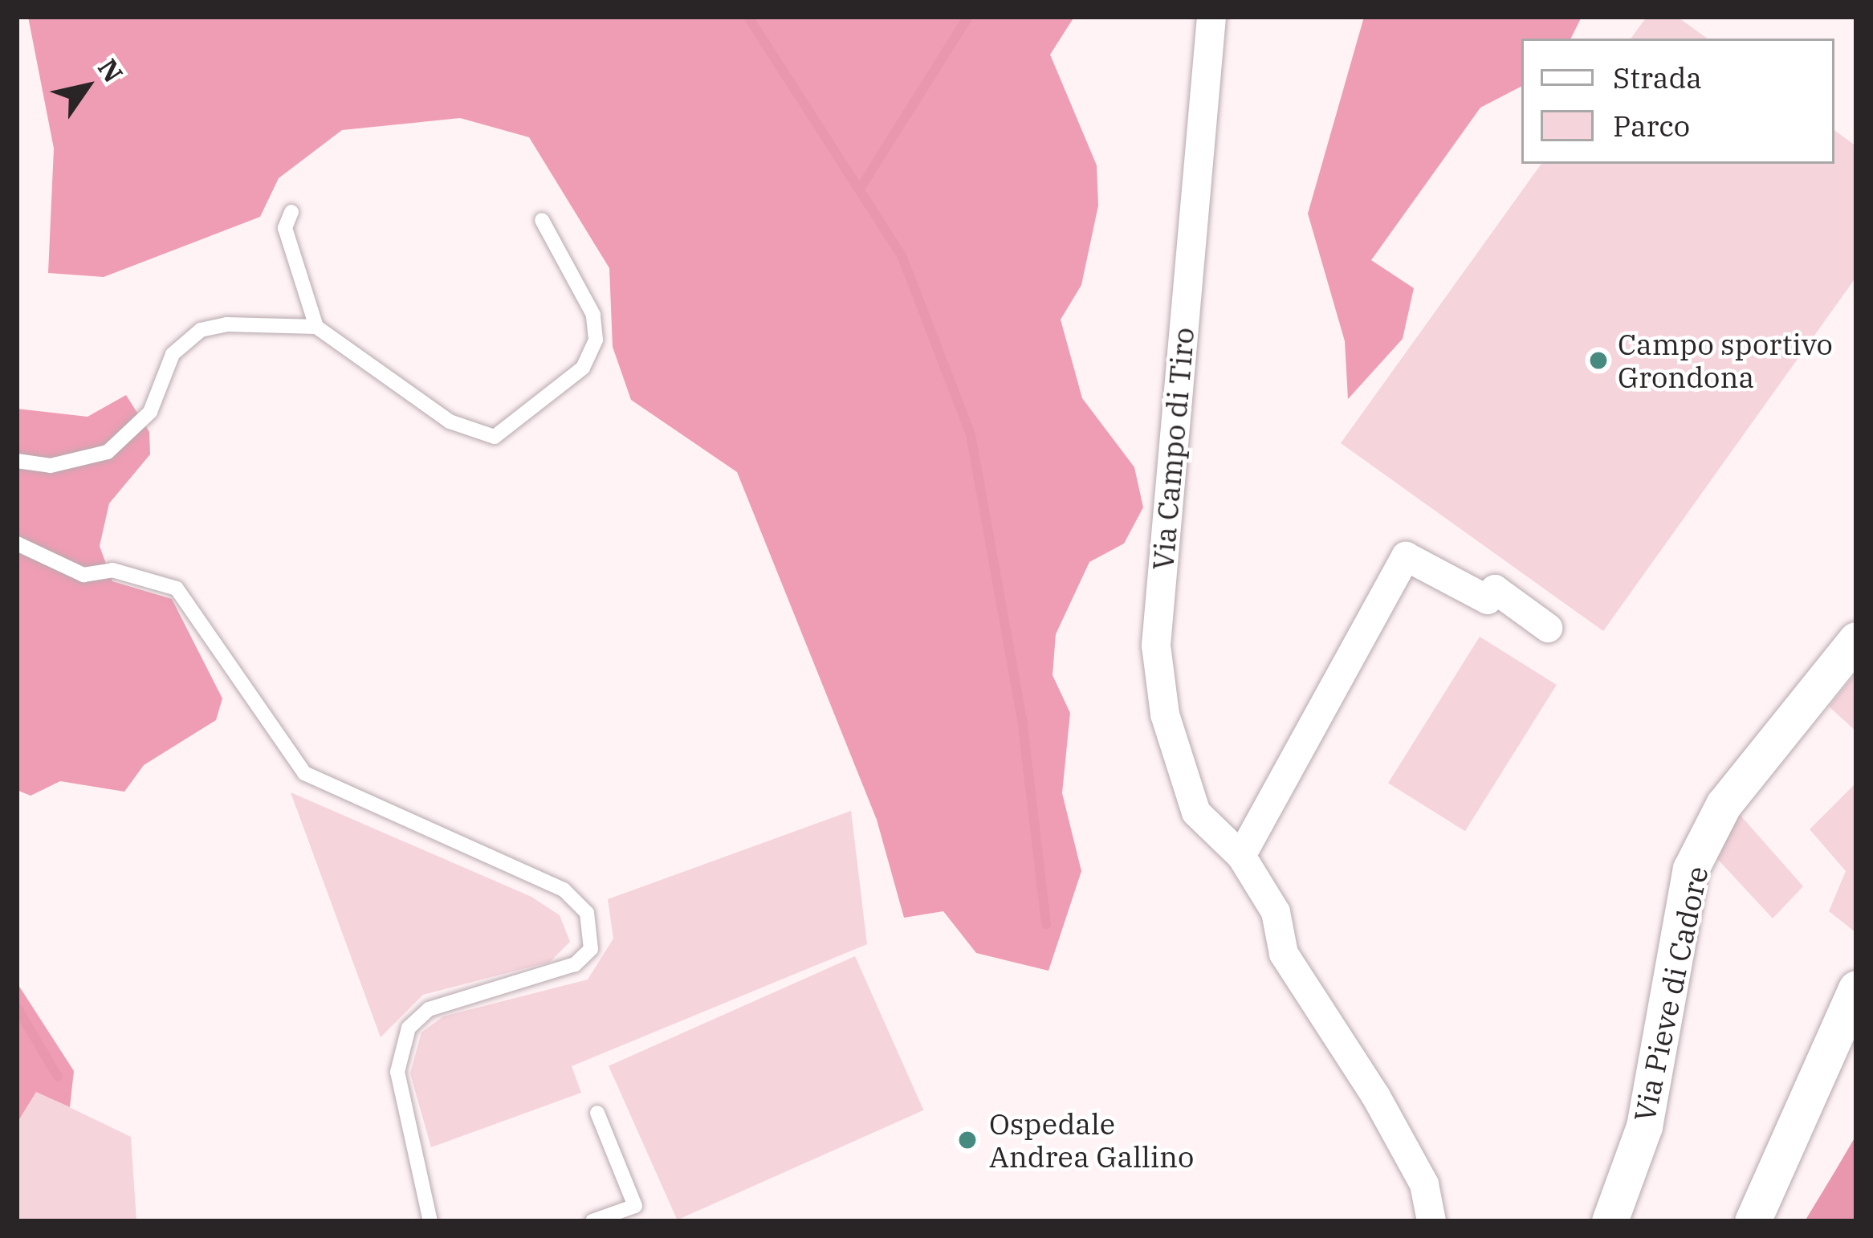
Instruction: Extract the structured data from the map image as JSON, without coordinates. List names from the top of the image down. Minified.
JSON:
{"streets":{"street":["Via Campo di Tiro","Via Pieve di Cadore"]},"places":["Campo sportivo Grondona","Ospedale Andrea Gallino"],"legend":["Strada","Parco"],"north":"top right"}
